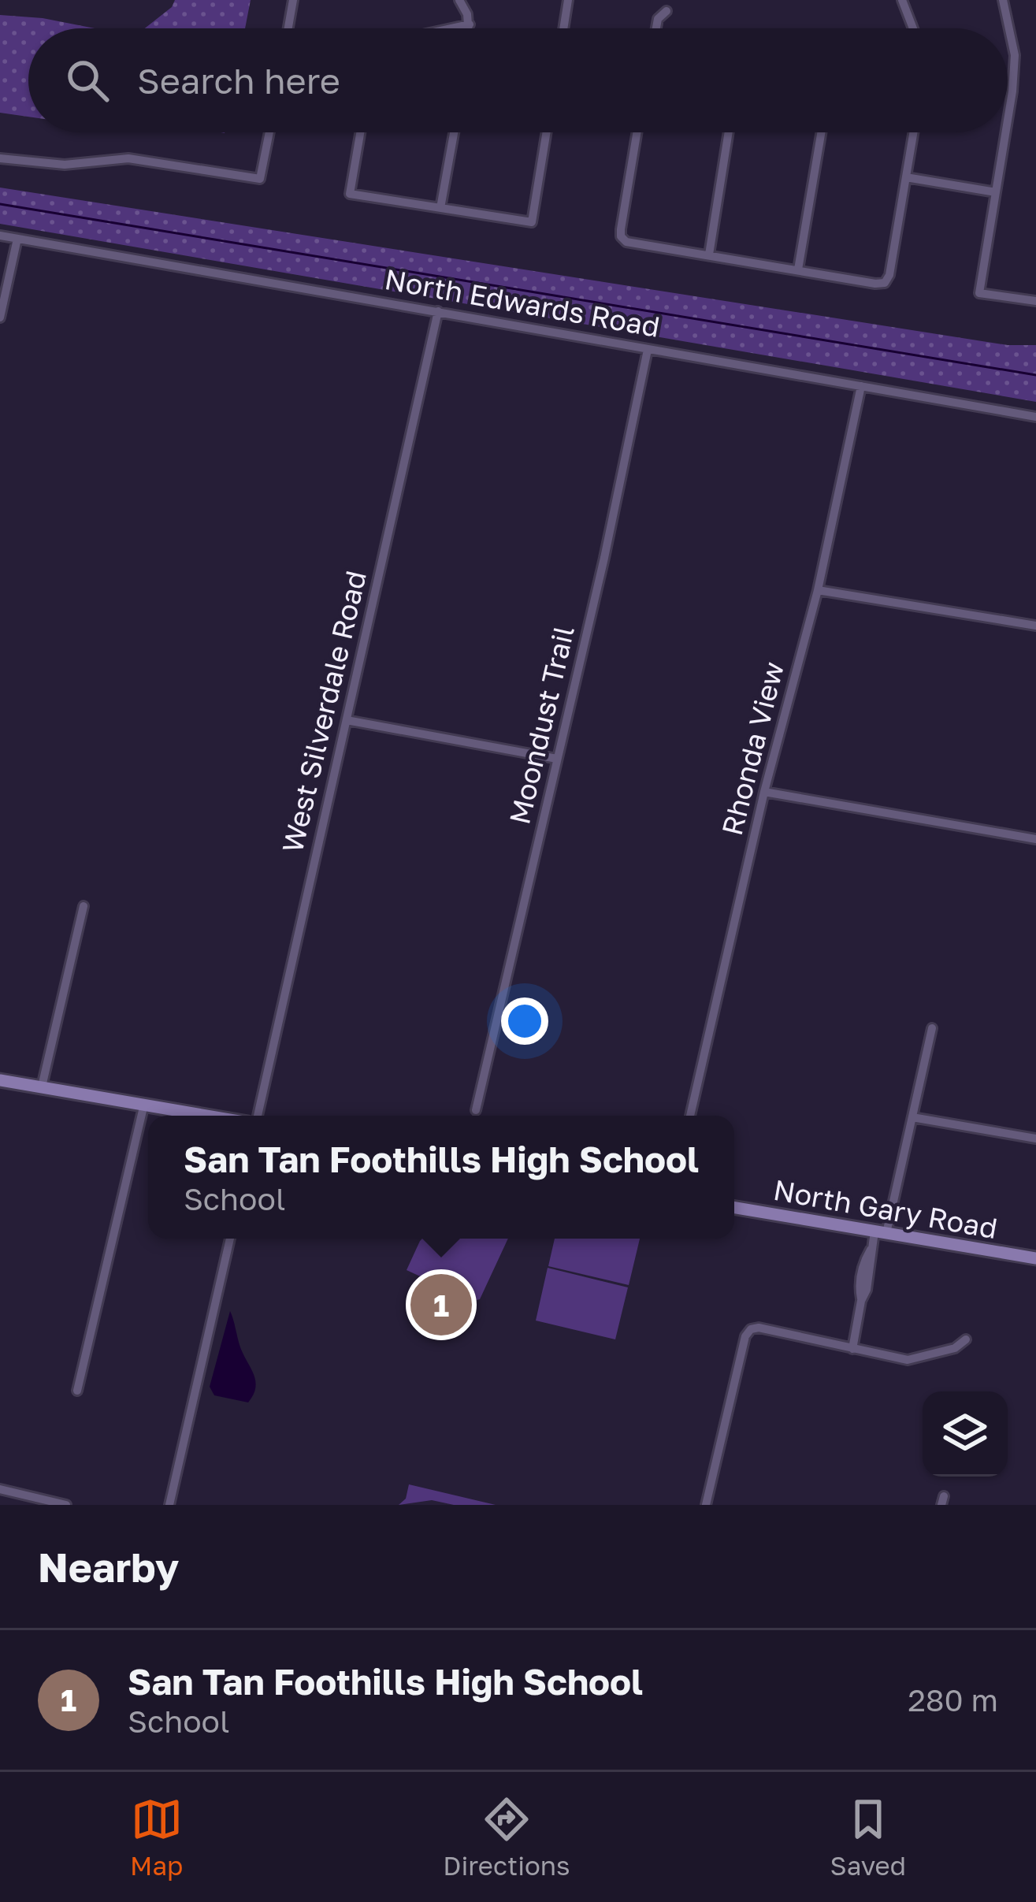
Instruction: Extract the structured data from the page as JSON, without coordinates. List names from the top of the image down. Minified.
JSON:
{"streets":{"street":["North Edwards Road","West Silverdale Road","Moondust Trail","Rhonda View","North Gary Road"]},"crossings":[["North Edwards Road","West Silverdale Road"],["North Edwards Road","Moondust Trail"],["North Edwards Road","Rhonda View"]],"page":{"search":"Search here","popup":["San Tan Foothills High School","School"],"pins":"1","heading":"Nearby","list":[{"mark":"1","name":"San Tan Foothills High School","note":"School","value":"280 m"}],"nav":["Map","Directions","Saved"]}}
